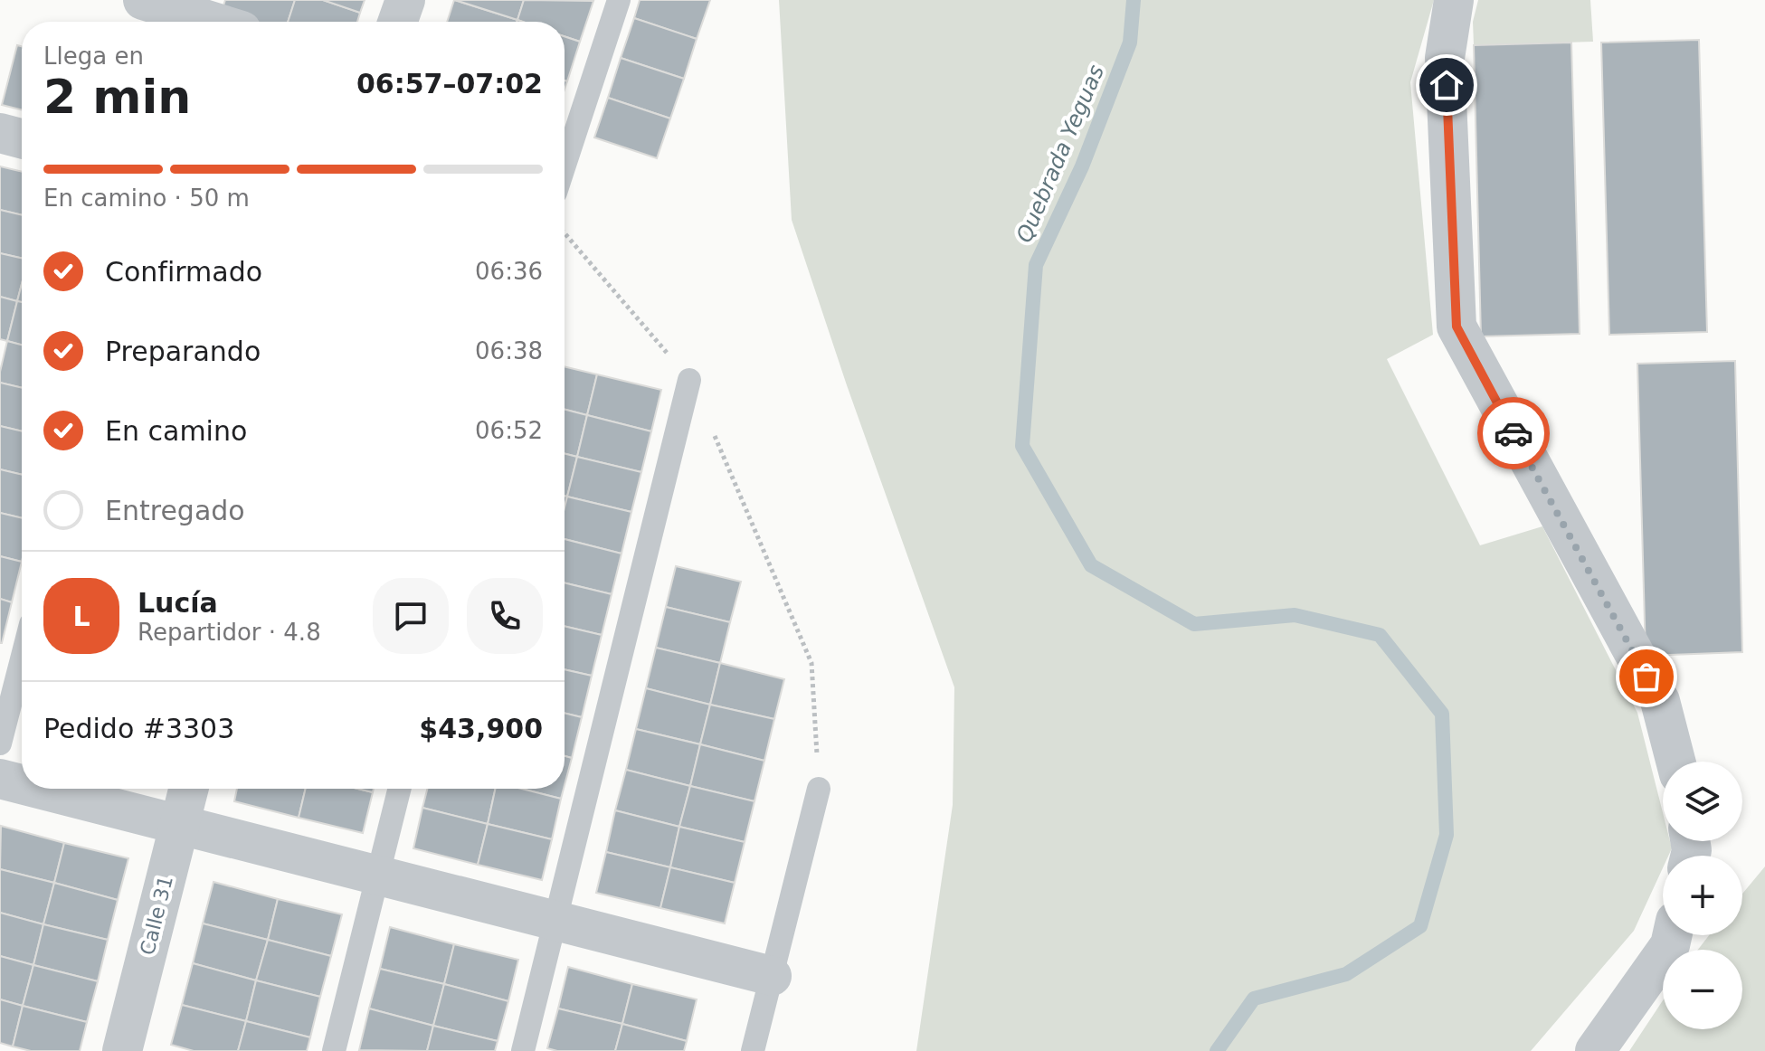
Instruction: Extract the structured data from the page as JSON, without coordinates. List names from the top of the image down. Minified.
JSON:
{"streets":{"street":["Calle 31"]},"water":["Quebrada Yeguas"],"page":{"heading":["2 min","Llega en","06:57–07:02"],"panel":["Lucía","Repartidor · 4.8","Pedido #3303","$43,900"],"bar":"En camino · 50 m","list":[["Confirmado","06:36"],["Preparando","06:38"],["En camino","06:52"],"Entregado"],"round":"L","map_buttons":["+","−"]}}
